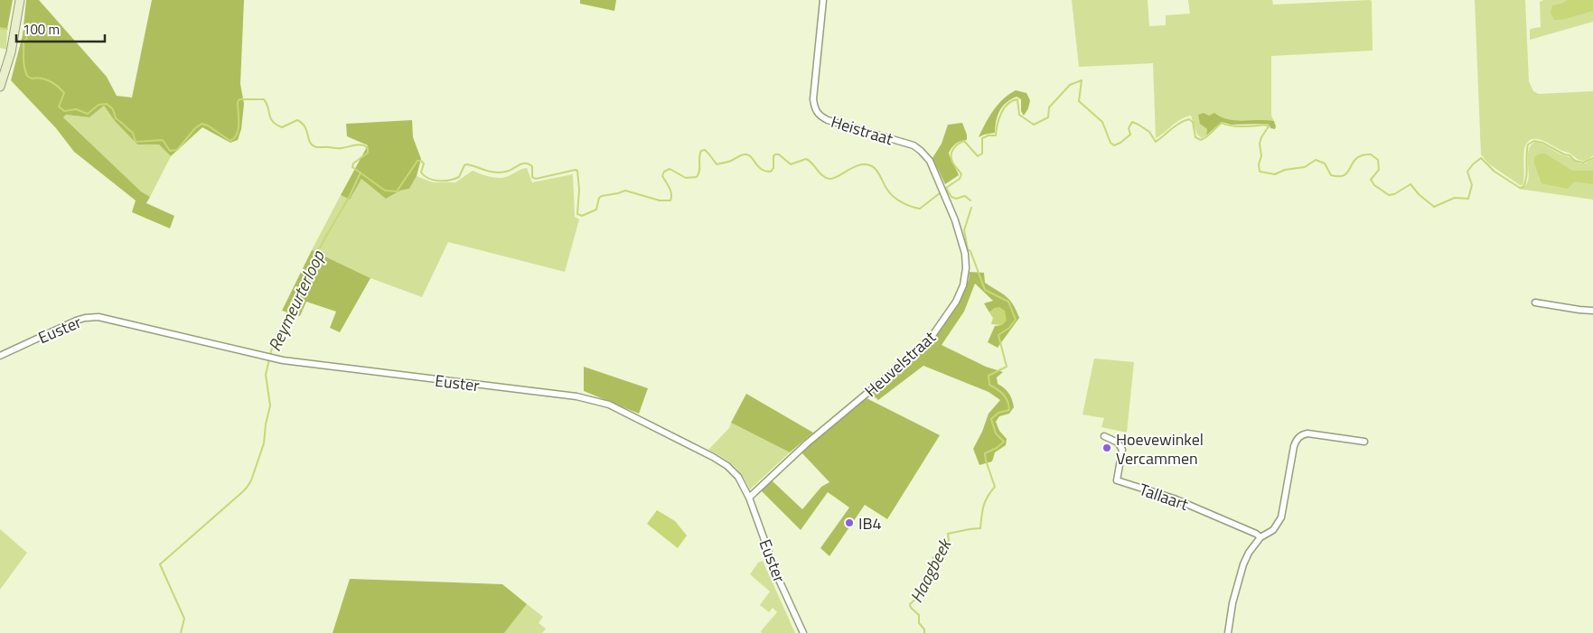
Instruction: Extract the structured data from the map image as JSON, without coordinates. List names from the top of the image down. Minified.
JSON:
{"streets":{"street":["Heistraat","Euster","Heuvelstraat","Tallaart"]},"crossings":[["Heistraat","Heuvelstraat"],["Euster","Heuvelstraat"]],"water":["Reymeurterloop","Haagbeek"],"places":["Hoevewinkel Vercammen","IB4"],"scale_bar":"100 m"}
